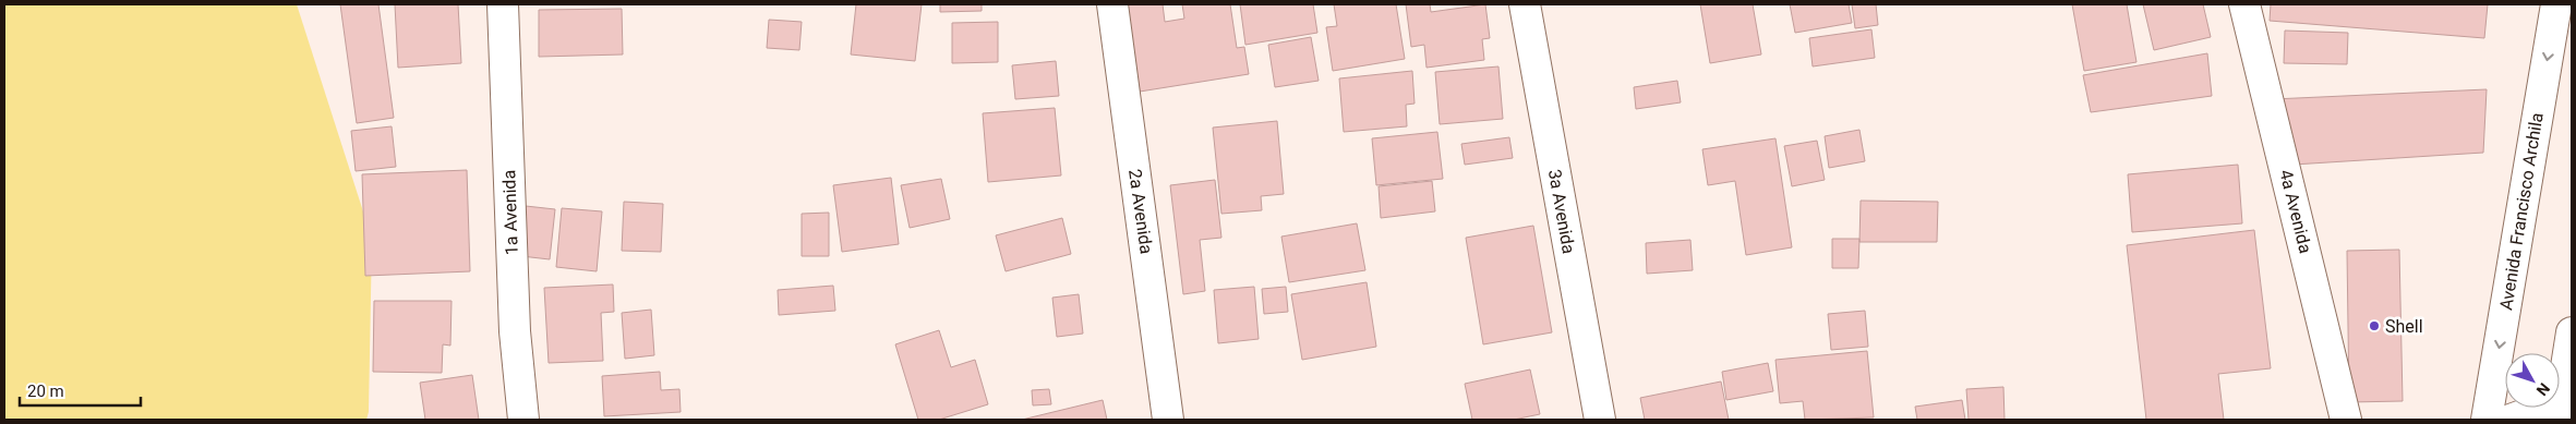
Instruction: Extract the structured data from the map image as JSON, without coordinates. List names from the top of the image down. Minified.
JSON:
{"streets":{"street":["2a Avenida","3a Avenida","4a Avenida","Avenida Francisco Archila","1a Avenida"]},"one_way":["Avenida Francisco Archila"],"places":["Shell"],"scale_bar":"20 m","north":"bottom right"}
